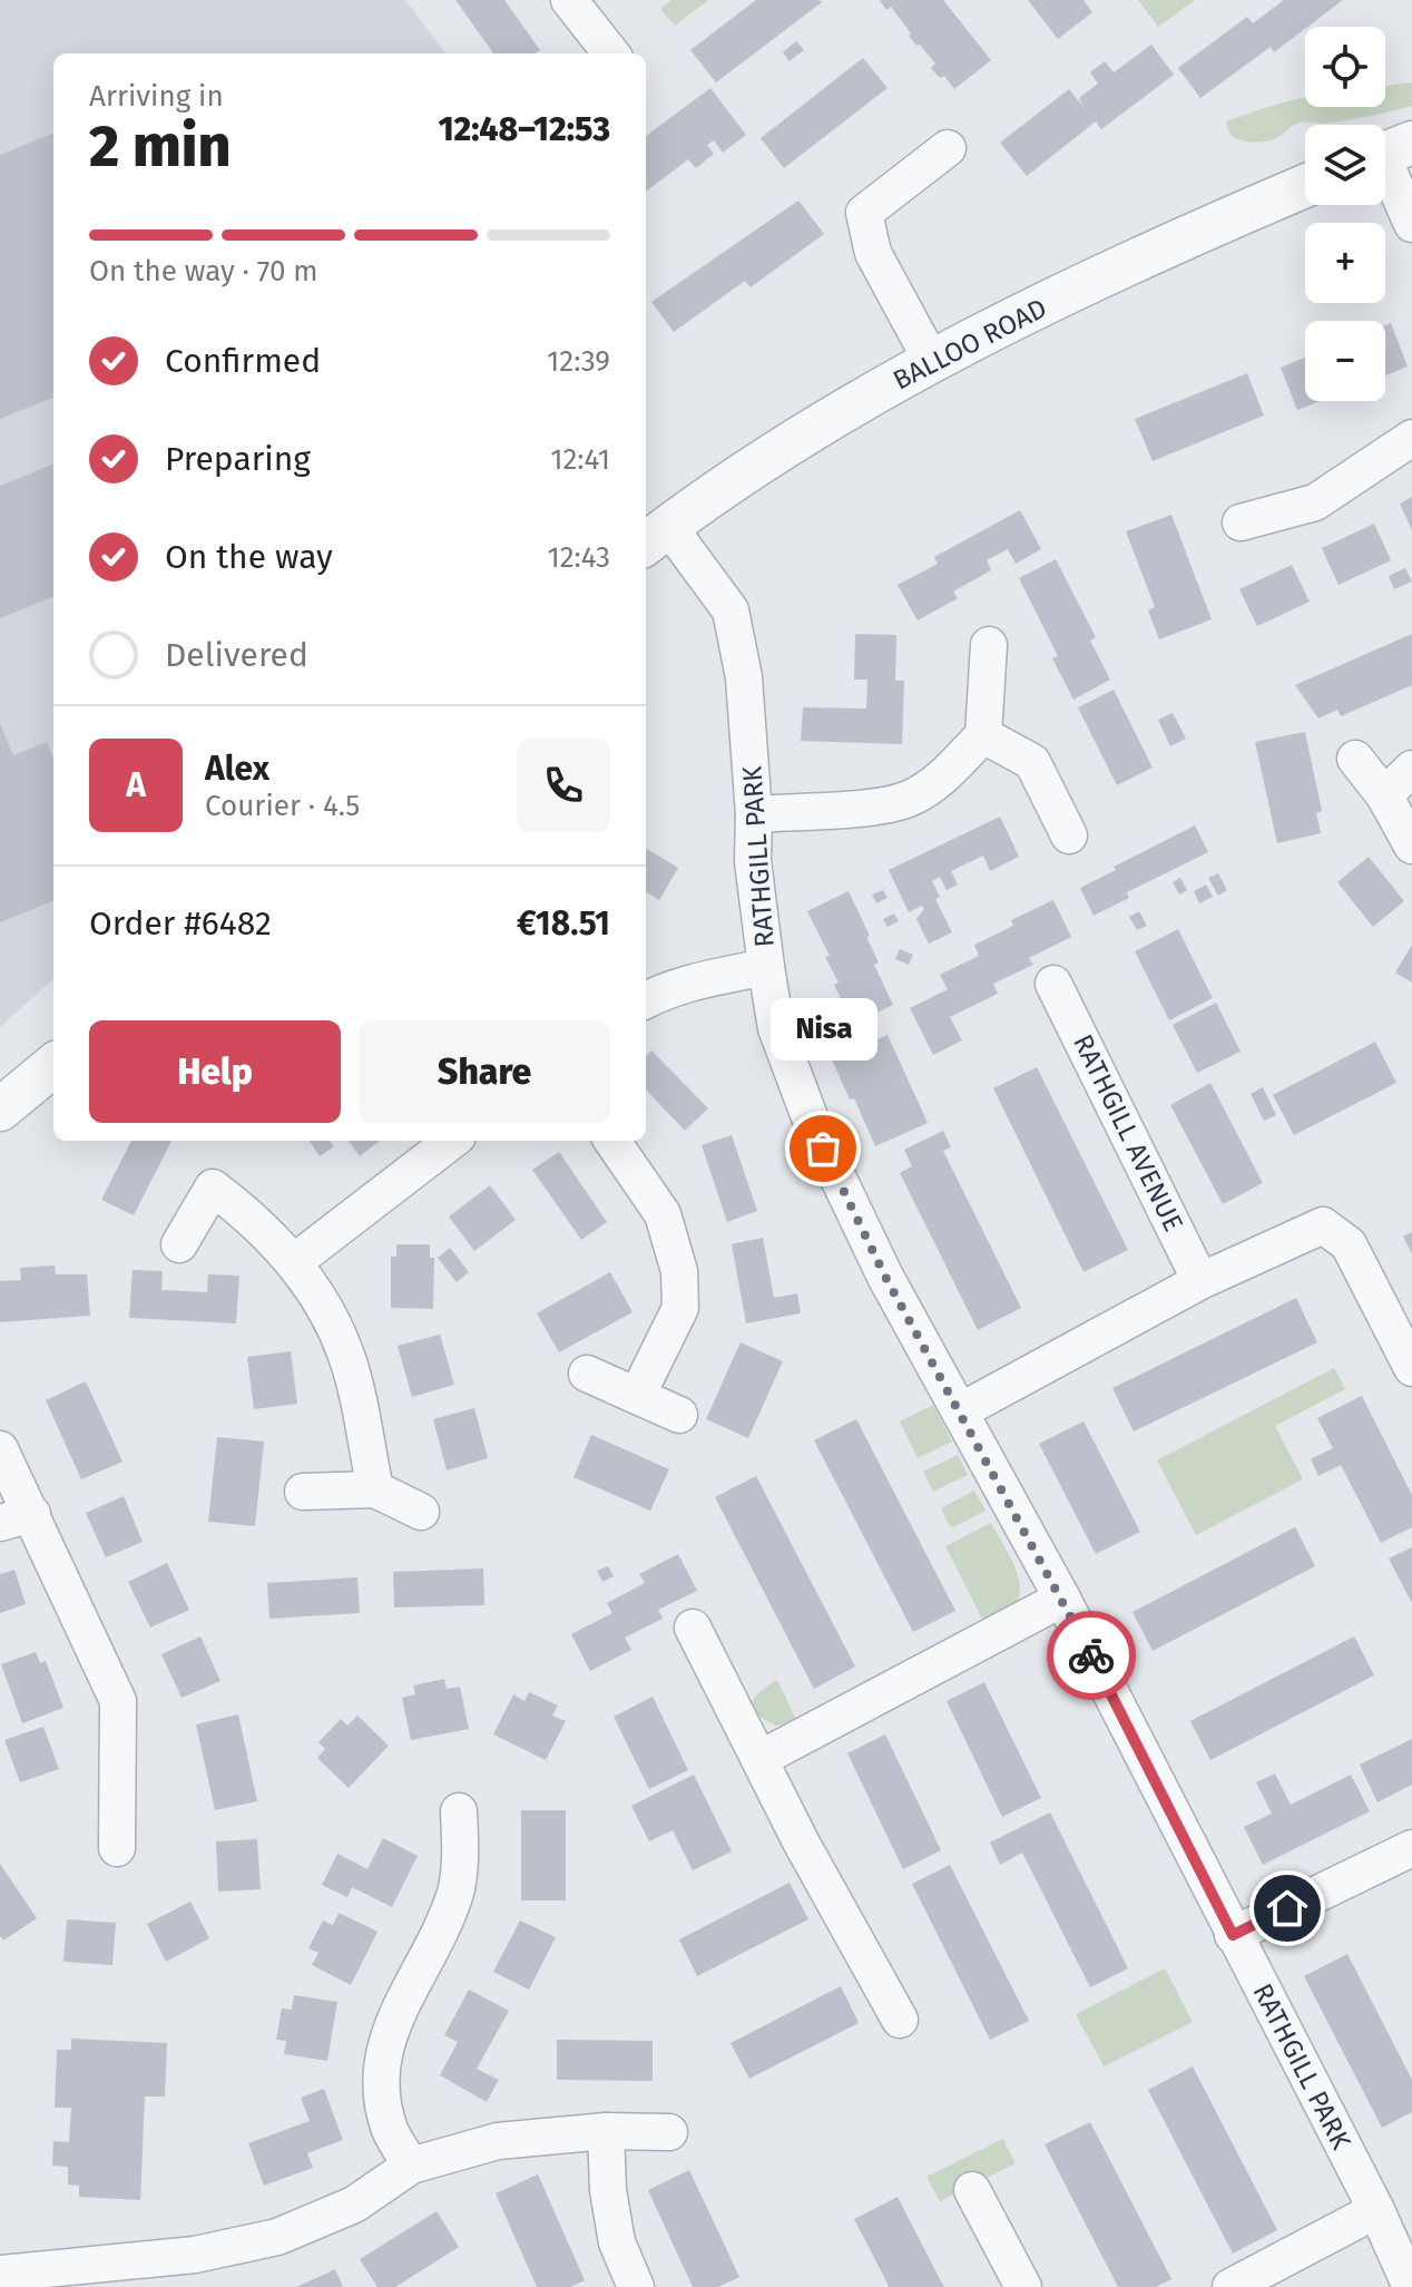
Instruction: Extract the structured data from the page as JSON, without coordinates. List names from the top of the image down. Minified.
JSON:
{"streets":{"street":["BALLOO ROAD","RATHGILL PARK","RATHGILL AVENUE"]},"crossings":[["BALLOO ROAD","RATHGILL PARK"]],"places":["Nisa"],"page":{"map_buttons":["+","−"],"heading":["2 min","Arriving in","12:48–12:53"],"panel":["Alex","Courier · 4.5","Order #6482","€18.51"],"bar":"On the way · 70 m","list":[["Confirmed","12:39"],["Preparing","12:41"],["On the way","12:43"],"Delivered"],"round":"A","bubble":"Nisa","buttons":["Help","Share"]}}
